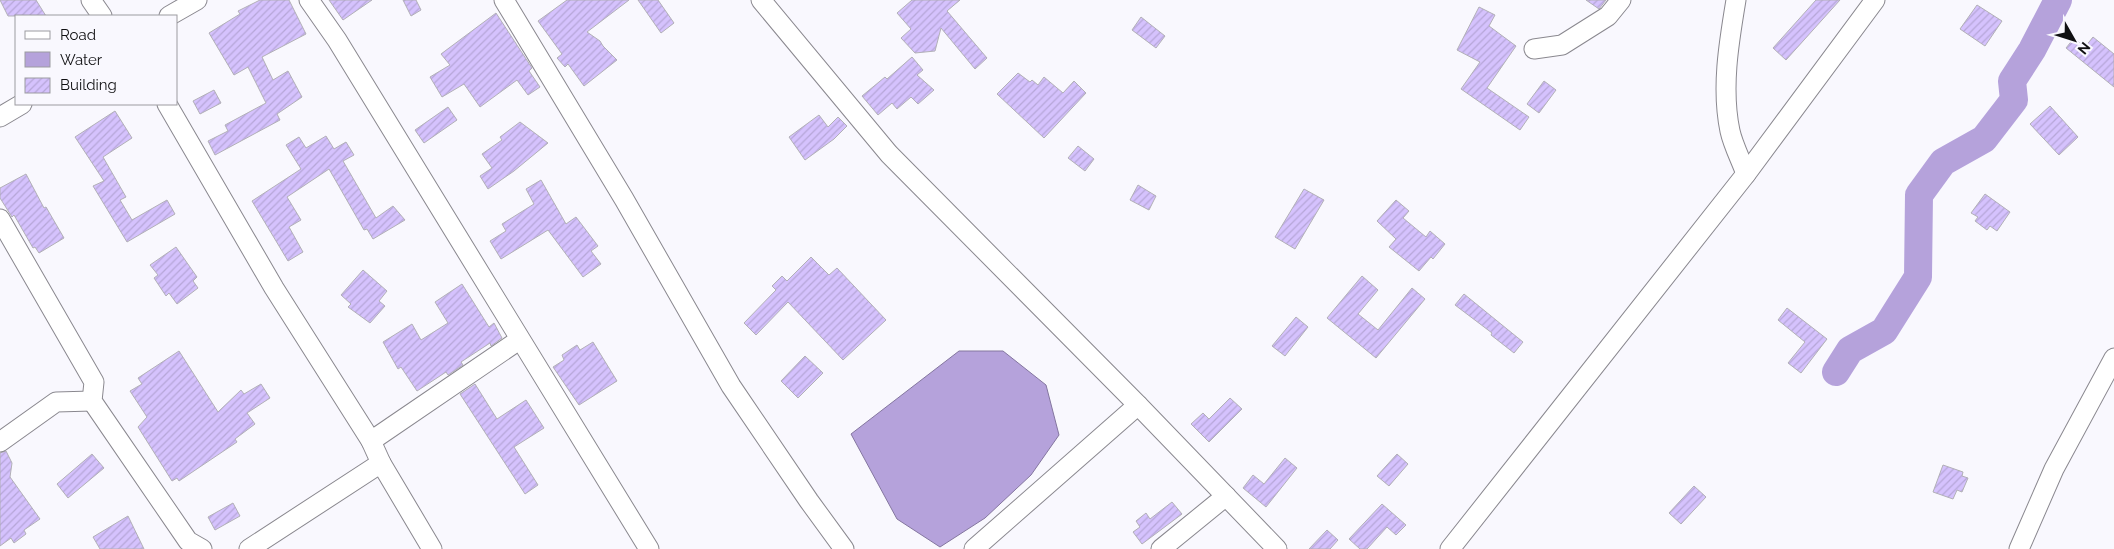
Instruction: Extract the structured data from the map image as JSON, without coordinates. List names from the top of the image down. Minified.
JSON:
{"legend":["Road","Water","Building"],"north":"bottom right"}
